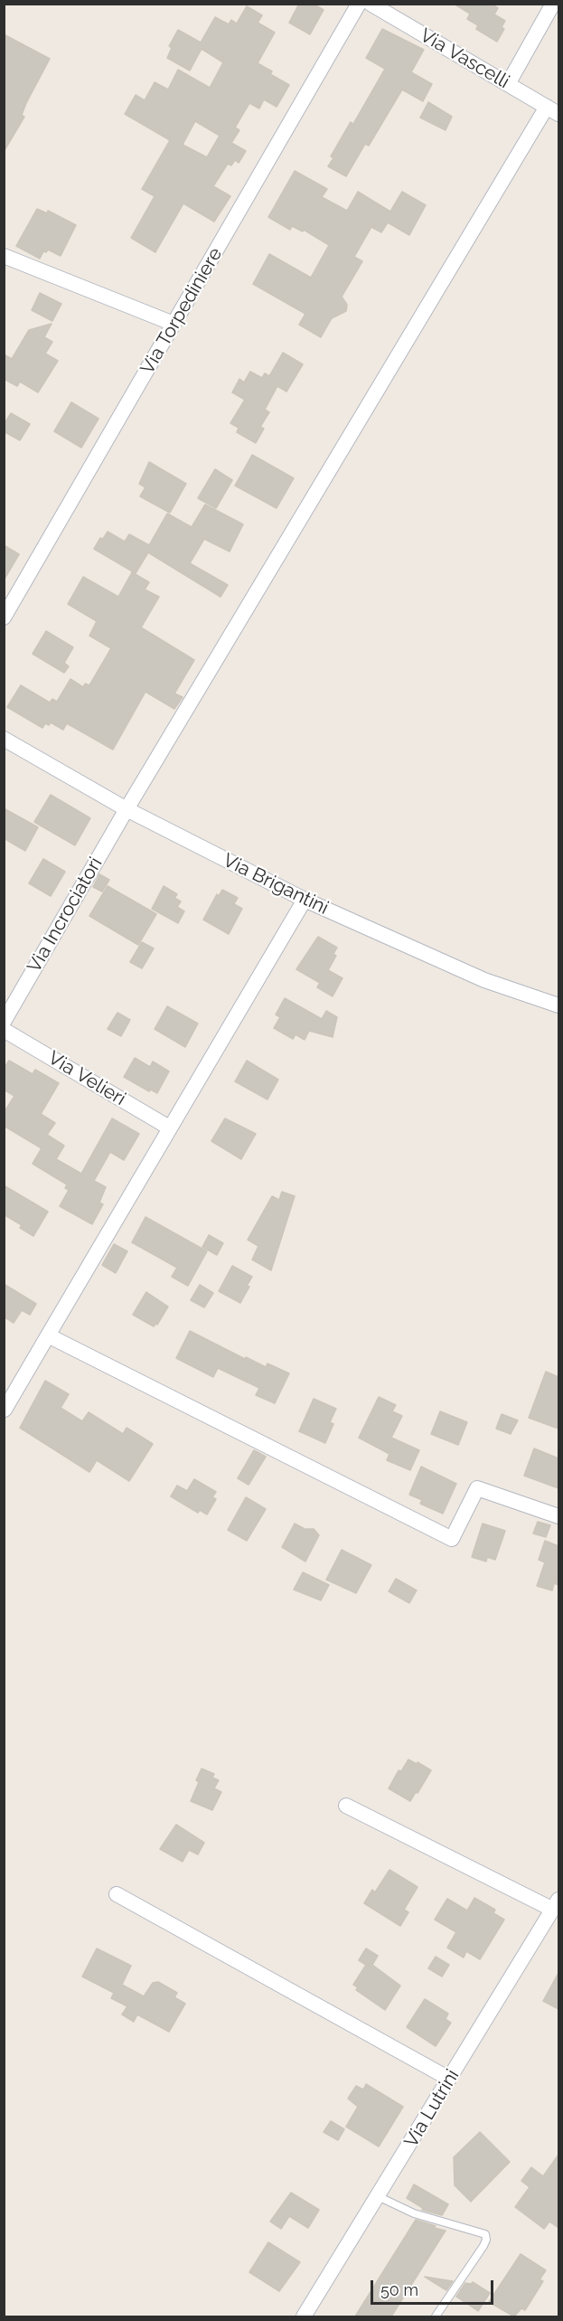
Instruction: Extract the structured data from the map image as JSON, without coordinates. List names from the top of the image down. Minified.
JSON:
{"streets":{"street":["Via Vascelli","Via Torpediniere","Via Brigantini","Via Incrociatori","Via Velieri","Via Lutrini"]},"crossings":[["Via Vascelli","Via Incrociatori"],["Via Brigantini","Via Incrociatori"]],"scale_bar":"50 m"}
